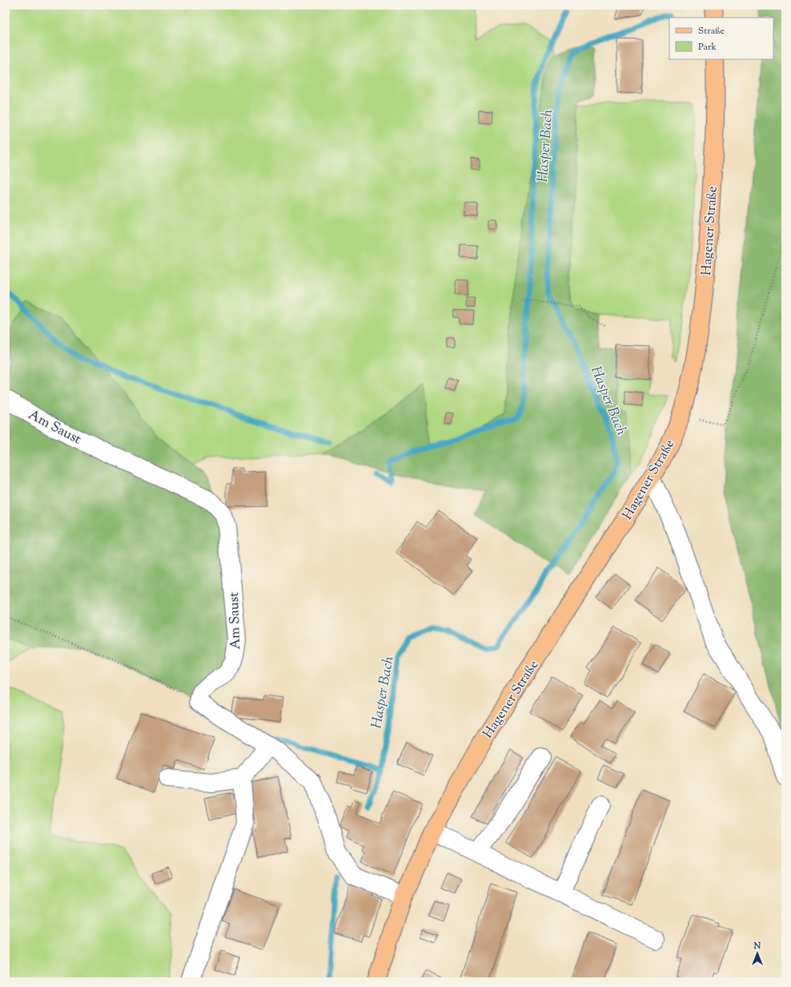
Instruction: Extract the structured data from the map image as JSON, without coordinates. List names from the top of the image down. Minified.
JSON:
{"streets":{"main road":["Hagener Straße"],"street":["Am Saust"]},"water":["Hasper Bach"],"legend":["Straße","Park"],"north":"top"}
